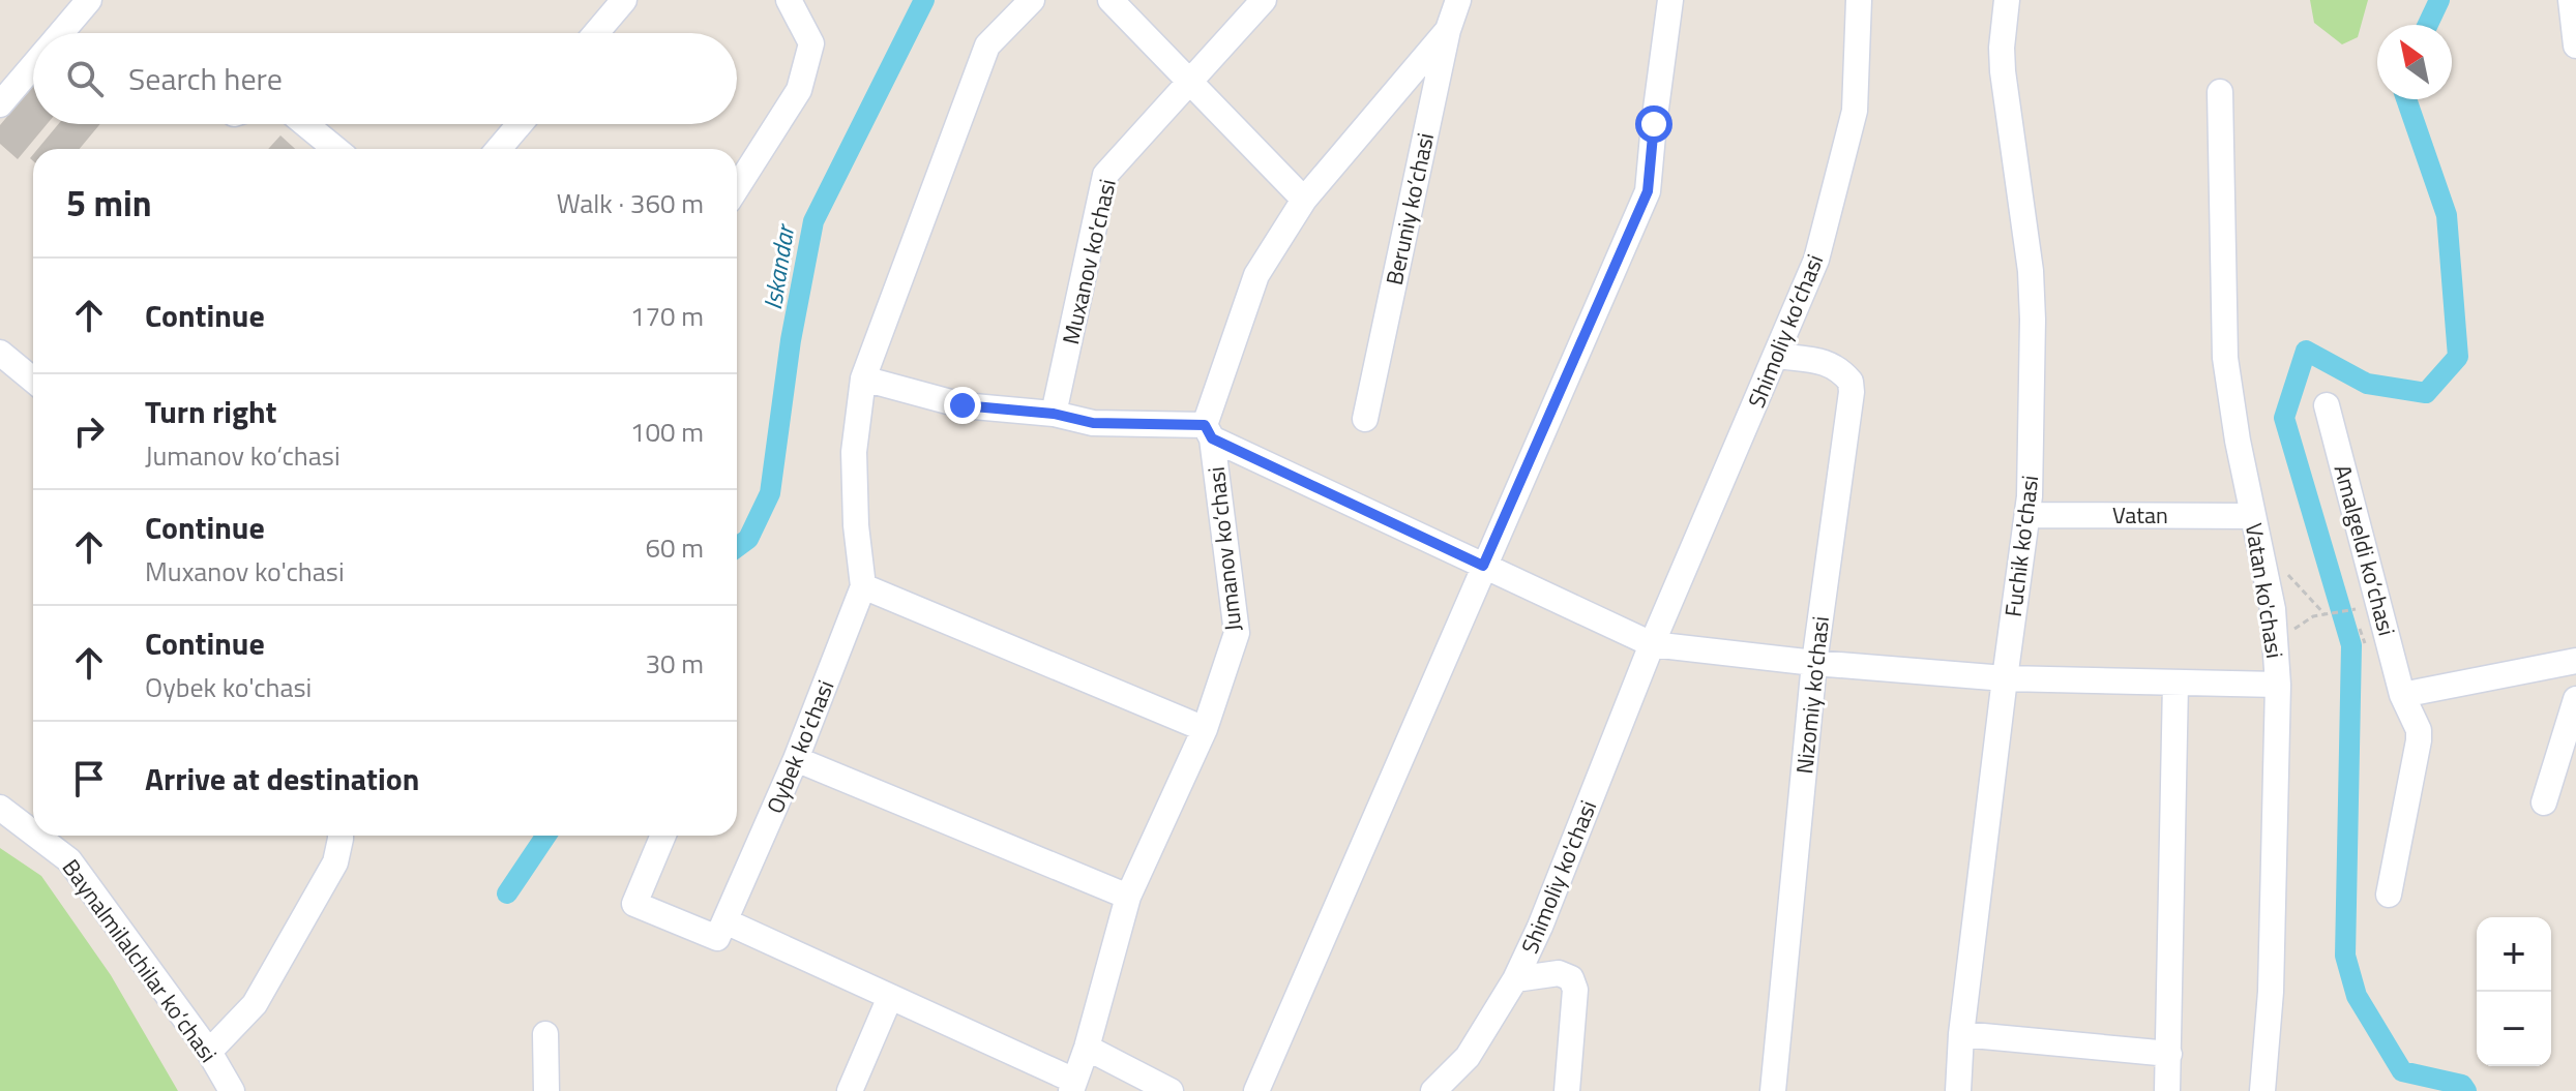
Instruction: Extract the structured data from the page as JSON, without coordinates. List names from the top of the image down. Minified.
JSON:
{"streets":{"street":["Beruniy ko‘chasi","Muxanov ko'chasi","Shimoliy ko‘chasi","Vatan","Fuchik ko'chasi","Jumanov ko‘chasi","Amalgeldi ko‘chasi","Vatan ko'chasi","Nizomiy ko'chasi","Oybek ko'chasi","Shimoliy ko'chasi","Baynalmilalchilar ko‘chasi"]},"crossings":[["Beruniy ko‘chasi","Jumanov ko‘chasi"],["Shimoliy ko‘chasi","Jumanov ko‘chasi"],["Shimoliy ko‘chasi","Nizomiy ko'chasi"],["Shimoliy ko‘chasi","Shimoliy ko'chasi"],["Vatan","Fuchik ko'chasi"],["Vatan","Vatan ko'chasi"],["Fuchik ko'chasi","Jumanov ko‘chasi"],["Jumanov ko‘chasi","Vatan ko'chasi"],["Jumanov ko‘chasi","Nizomiy ko'chasi"],["Jumanov ko‘chasi","Shimoliy ko'chasi"]],"water":["Iskandar"],"north":"top left","page":{"search":"Search here","heading":["5 min","Walk · 360 m"],"list":[["Continue","170 m"],["Turn right","Jumanov ko‘chasi","100 m"],["Continue","Muxanov ko'chasi","60 m"],["Continue","Oybek ko'chasi","30 m"],"Arrive at destination"],"map_buttons":["+","−"]}}
